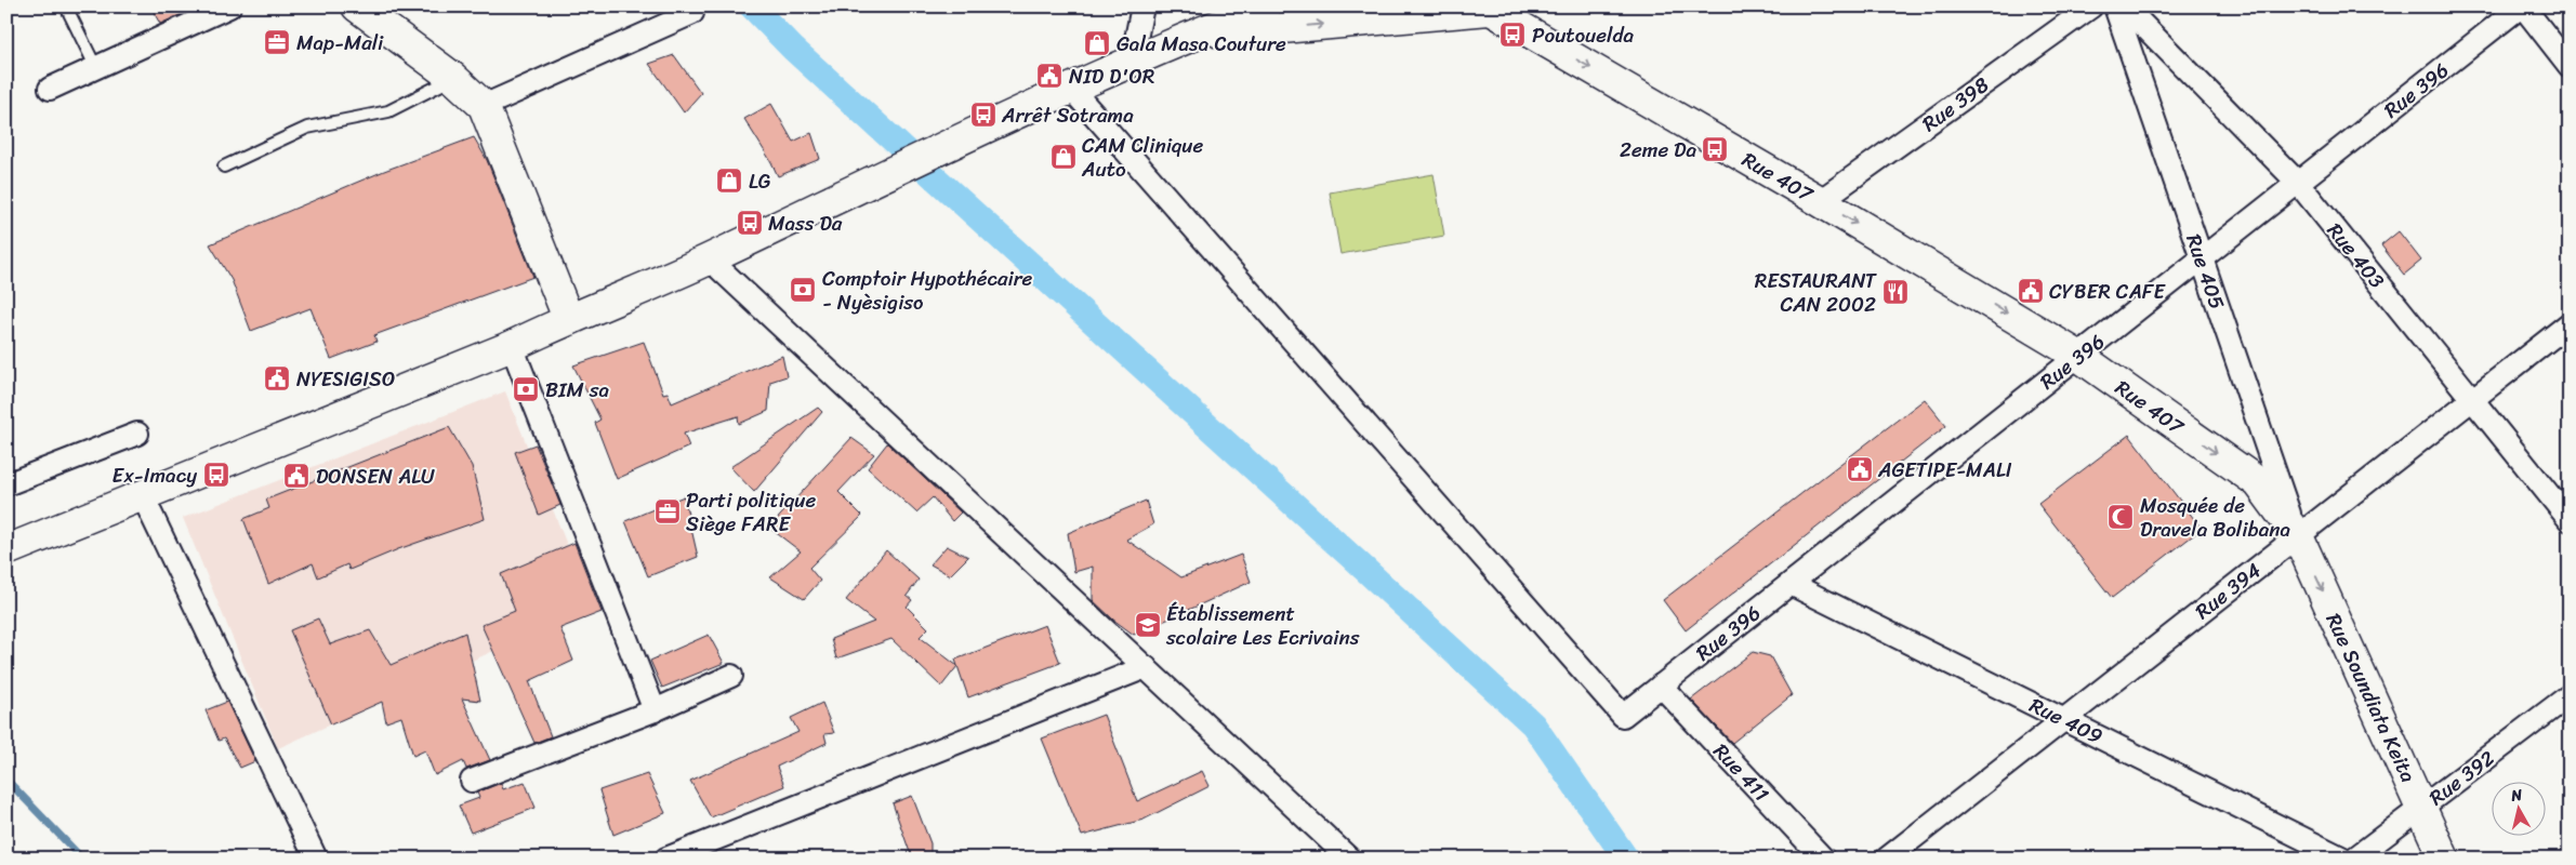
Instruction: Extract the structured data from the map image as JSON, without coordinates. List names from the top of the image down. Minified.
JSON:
{"streets":{"main road":["Rue 407","Rue Soundiata Keita"],"street":["Rue 396","Rue 398","Rue 403","Rue 405","Rue 394","Rue 409","Rue 411","Rue 392"]},"crossings":[["Rue 396","Rue 407"],["Rue 396","Rue 403"],["Rue 396","Rue 405"],["Rue 396","Rue 409"],["Rue 396","Rue 411"],["Rue 398","Rue 407"],["Rue 407","Rue 405"],["Rue 407","Rue 394"],["Rue 407","Rue Soundiata Keita"],["Rue 403","Rue 394"],["Rue 405","Rue 394"],["Rue 405","Rue Soundiata Keita"],["Rue 394","Rue Soundiata Keita"],["Rue 394","Rue 409"],["Rue Soundiata Keita","Rue 392"]],"one_way":["Rue 407","Rue Soundiata Keita"],"places":{"bus stop":["Poutouelda","Arrêt Sotrama","2eme Da","Mass Da","Ex-Imacy"],"office":["Map-Mali","Parti politique Siège FARE"],"shop":["Gala Masa Couture","CAM Clinique Auto","LG"],"public building":["NID D'OR","CYBER CAFE","NYESIGISO","AGETIPE-MALI","DONSEN ALU"],"bank":["Comptoir Hypothécaire - Nyèsigiso","BIM sa"],"restaurant":["RESTAURANT CAN 2002"],"mosque":["Mosquée de Dravela Bolibana"],"school or university":["Établissement scolaire Les Ecrivains"]},"north":"top"}
